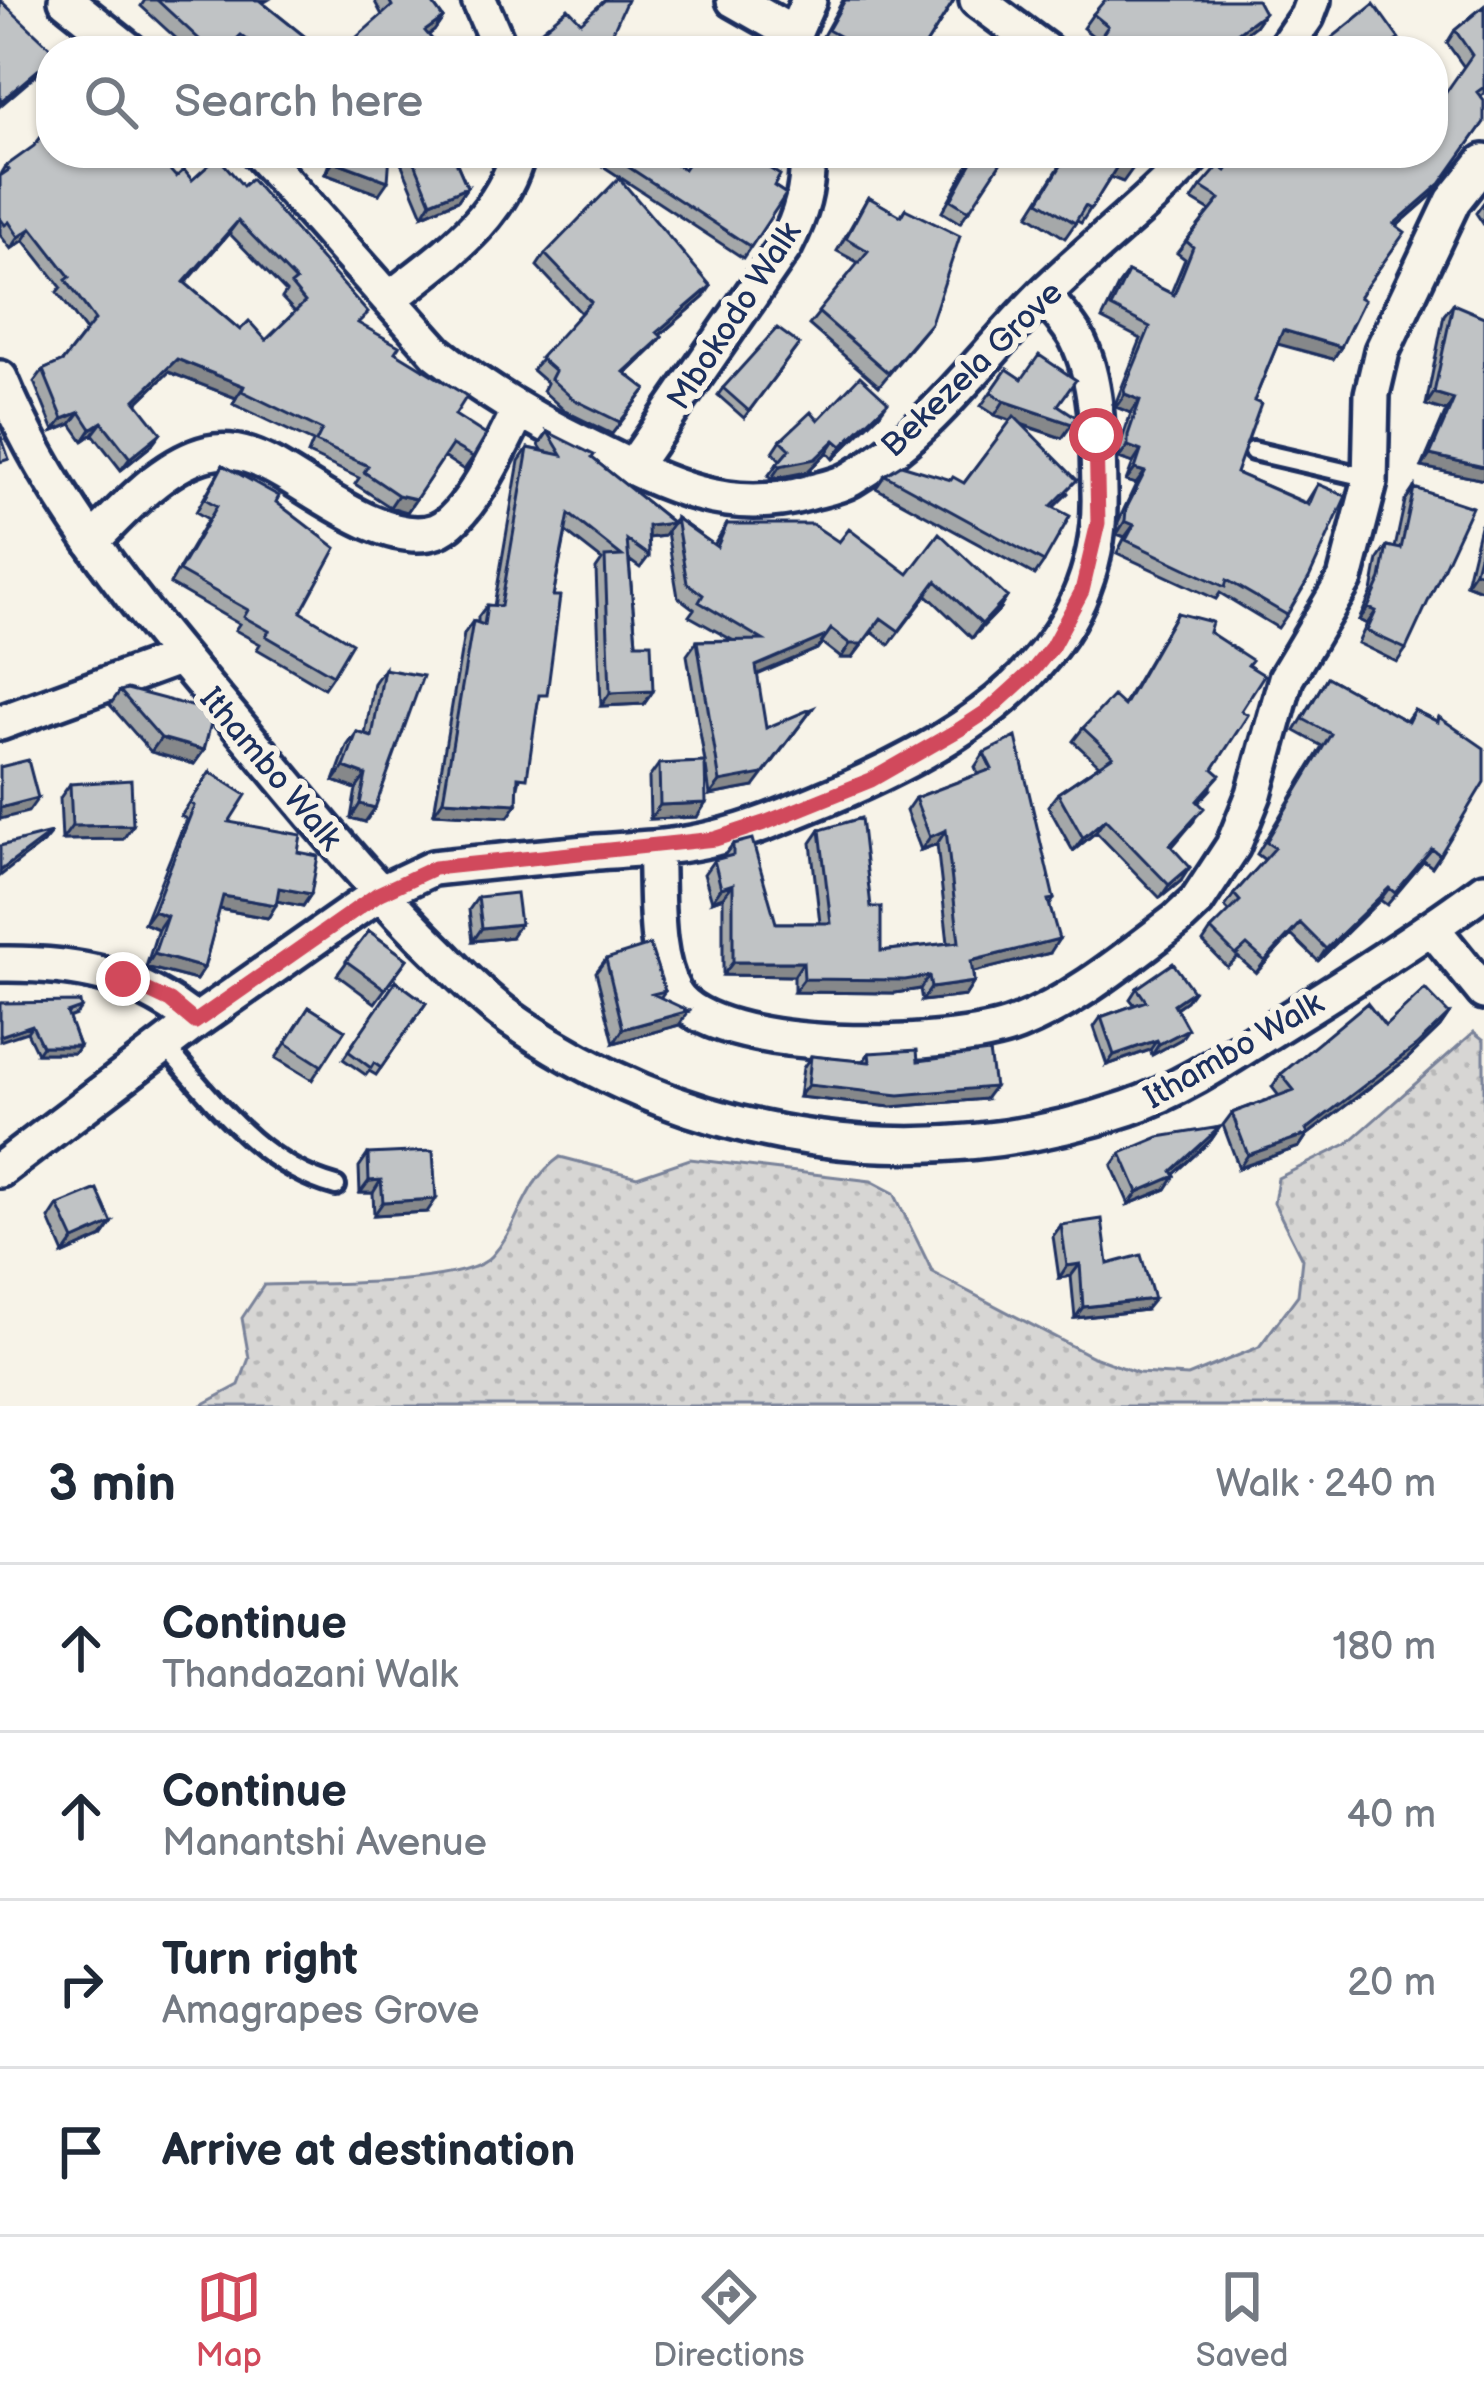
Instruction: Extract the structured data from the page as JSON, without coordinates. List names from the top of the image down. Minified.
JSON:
{"streets":{"street":["Mbokodo Walk","Bekezela Grove","Ithambo Walk"]},"crossings":[["Mbokodo Walk","Bekezela Grove"]],"page":{"search":"Search here","heading":["3 min","Walk · 240 m"],"list":[["Continue","Thandazani Walk","180 m"],["Continue","Manantshi Avenue","40 m"],["Turn right","Amagrapes Grove","20 m"],"Arrive at destination"],"nav":["Map","Directions","Saved"]}}
